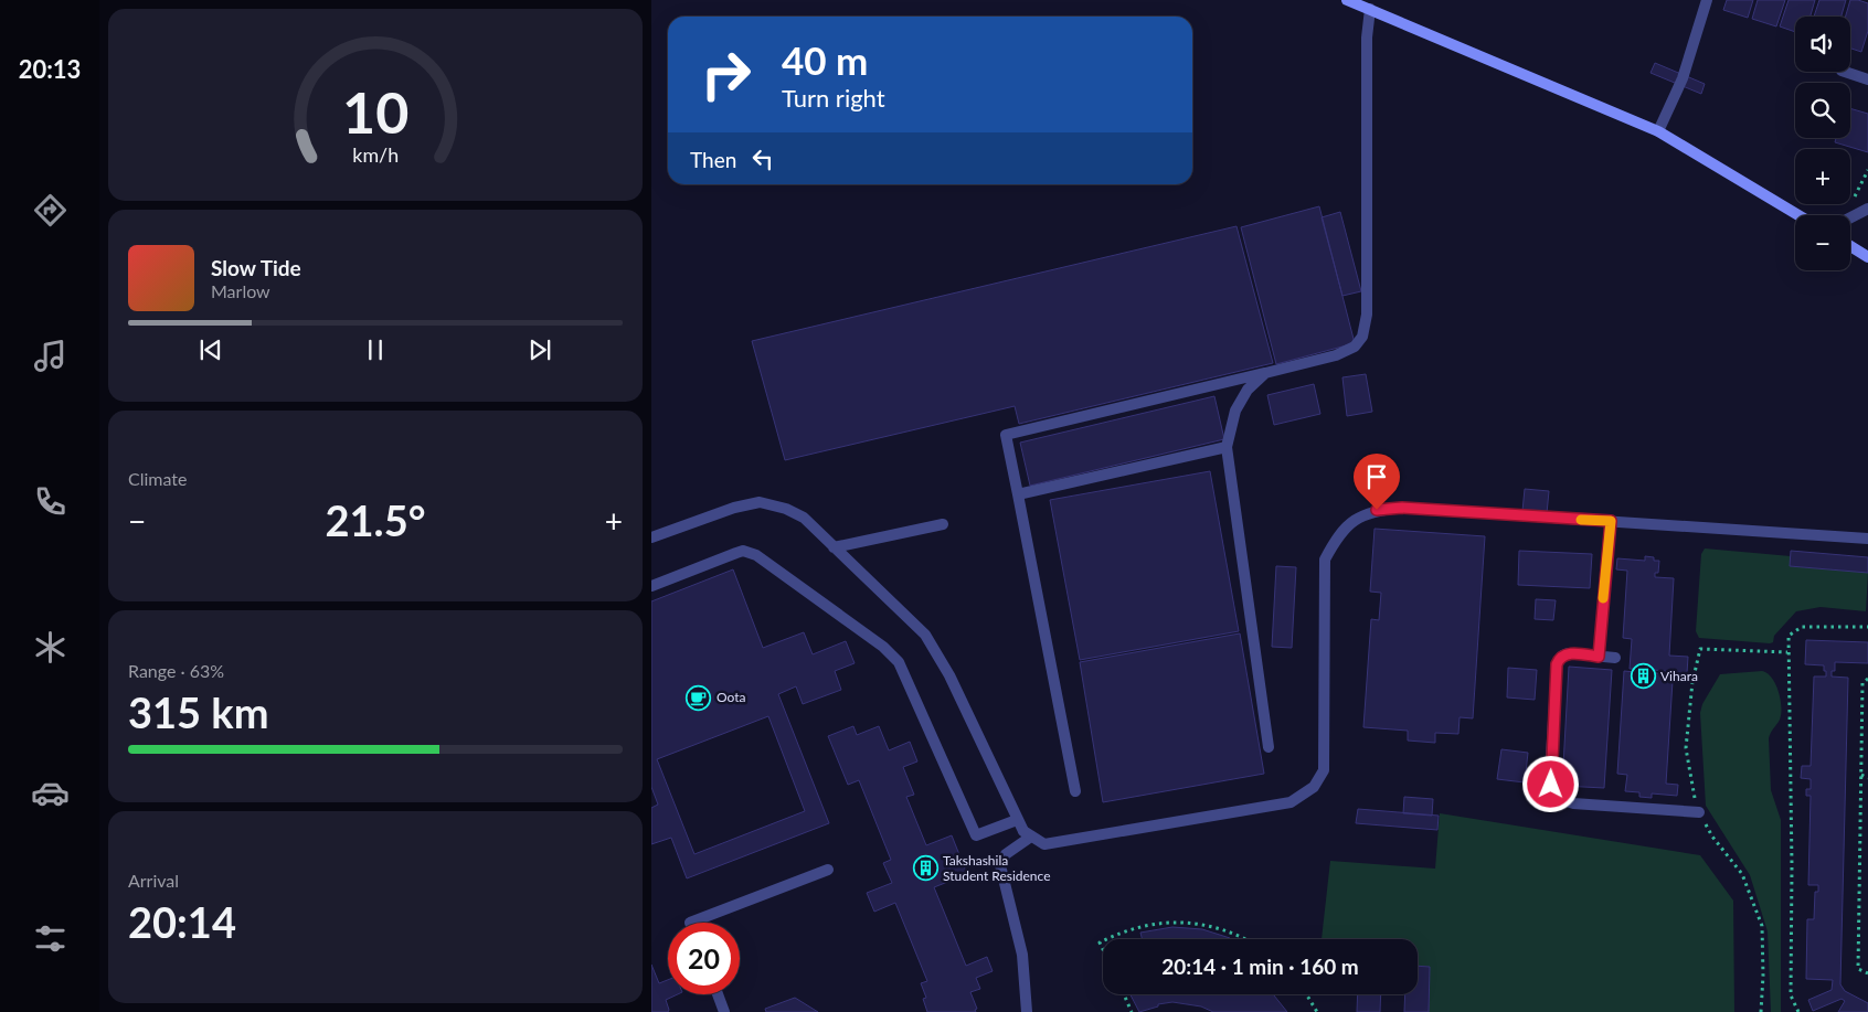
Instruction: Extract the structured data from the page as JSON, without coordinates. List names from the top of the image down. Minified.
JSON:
{"places":{"building":["Vihara","Takshashila Student Residence"],"cafe":["Oota"]},"page":{"tabs":"20:13","map_buttons":["+","−"],"turn":["40 m","Turn right"],"then":"Then","song":["Slow Tide","Marlow"],"tile":["Climate",["Range · 63%","315 km"],["Arrival","20:14"]],"heat":["−","21.5°","+"],"limit":"20","trip":"20:14 · 1 min · 160 m","gauge":["10","km/h"]}}
